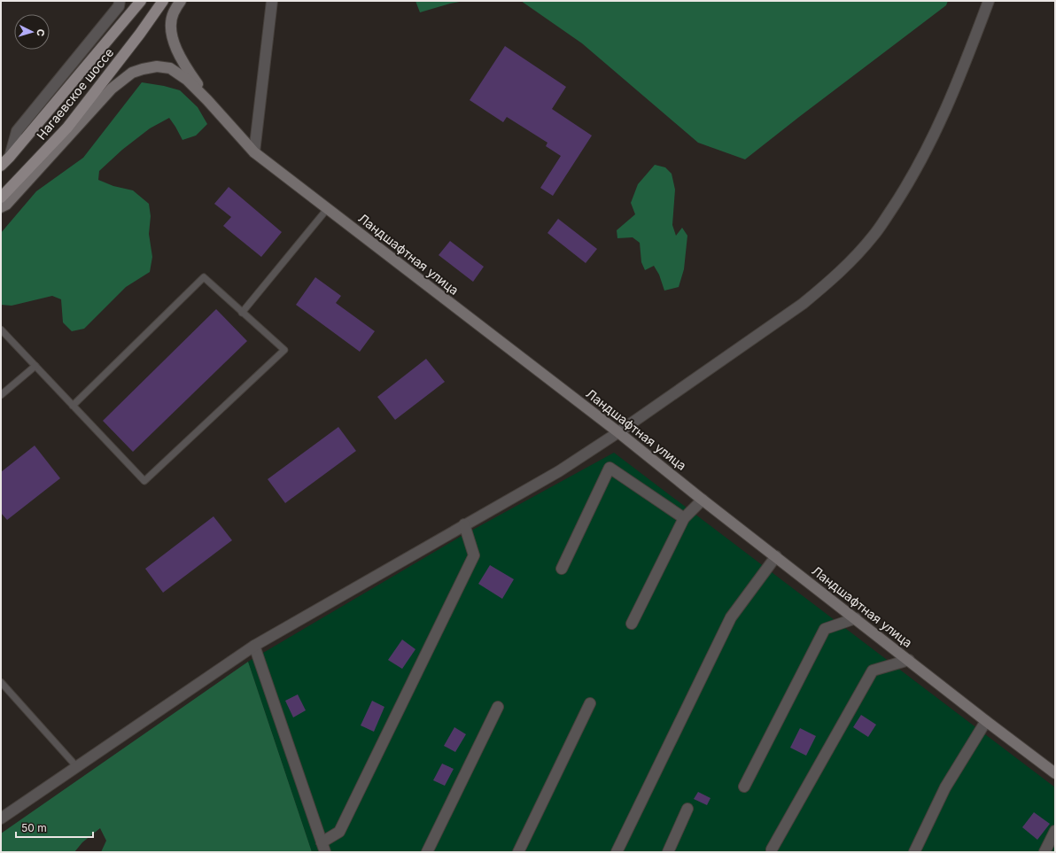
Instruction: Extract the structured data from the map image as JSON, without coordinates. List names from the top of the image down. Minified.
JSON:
{"streets":{"main road":["Нагаевское шоссе"],"street":["Ландшафтная улица"]},"scale_bar":"50 m","north":"right"}
